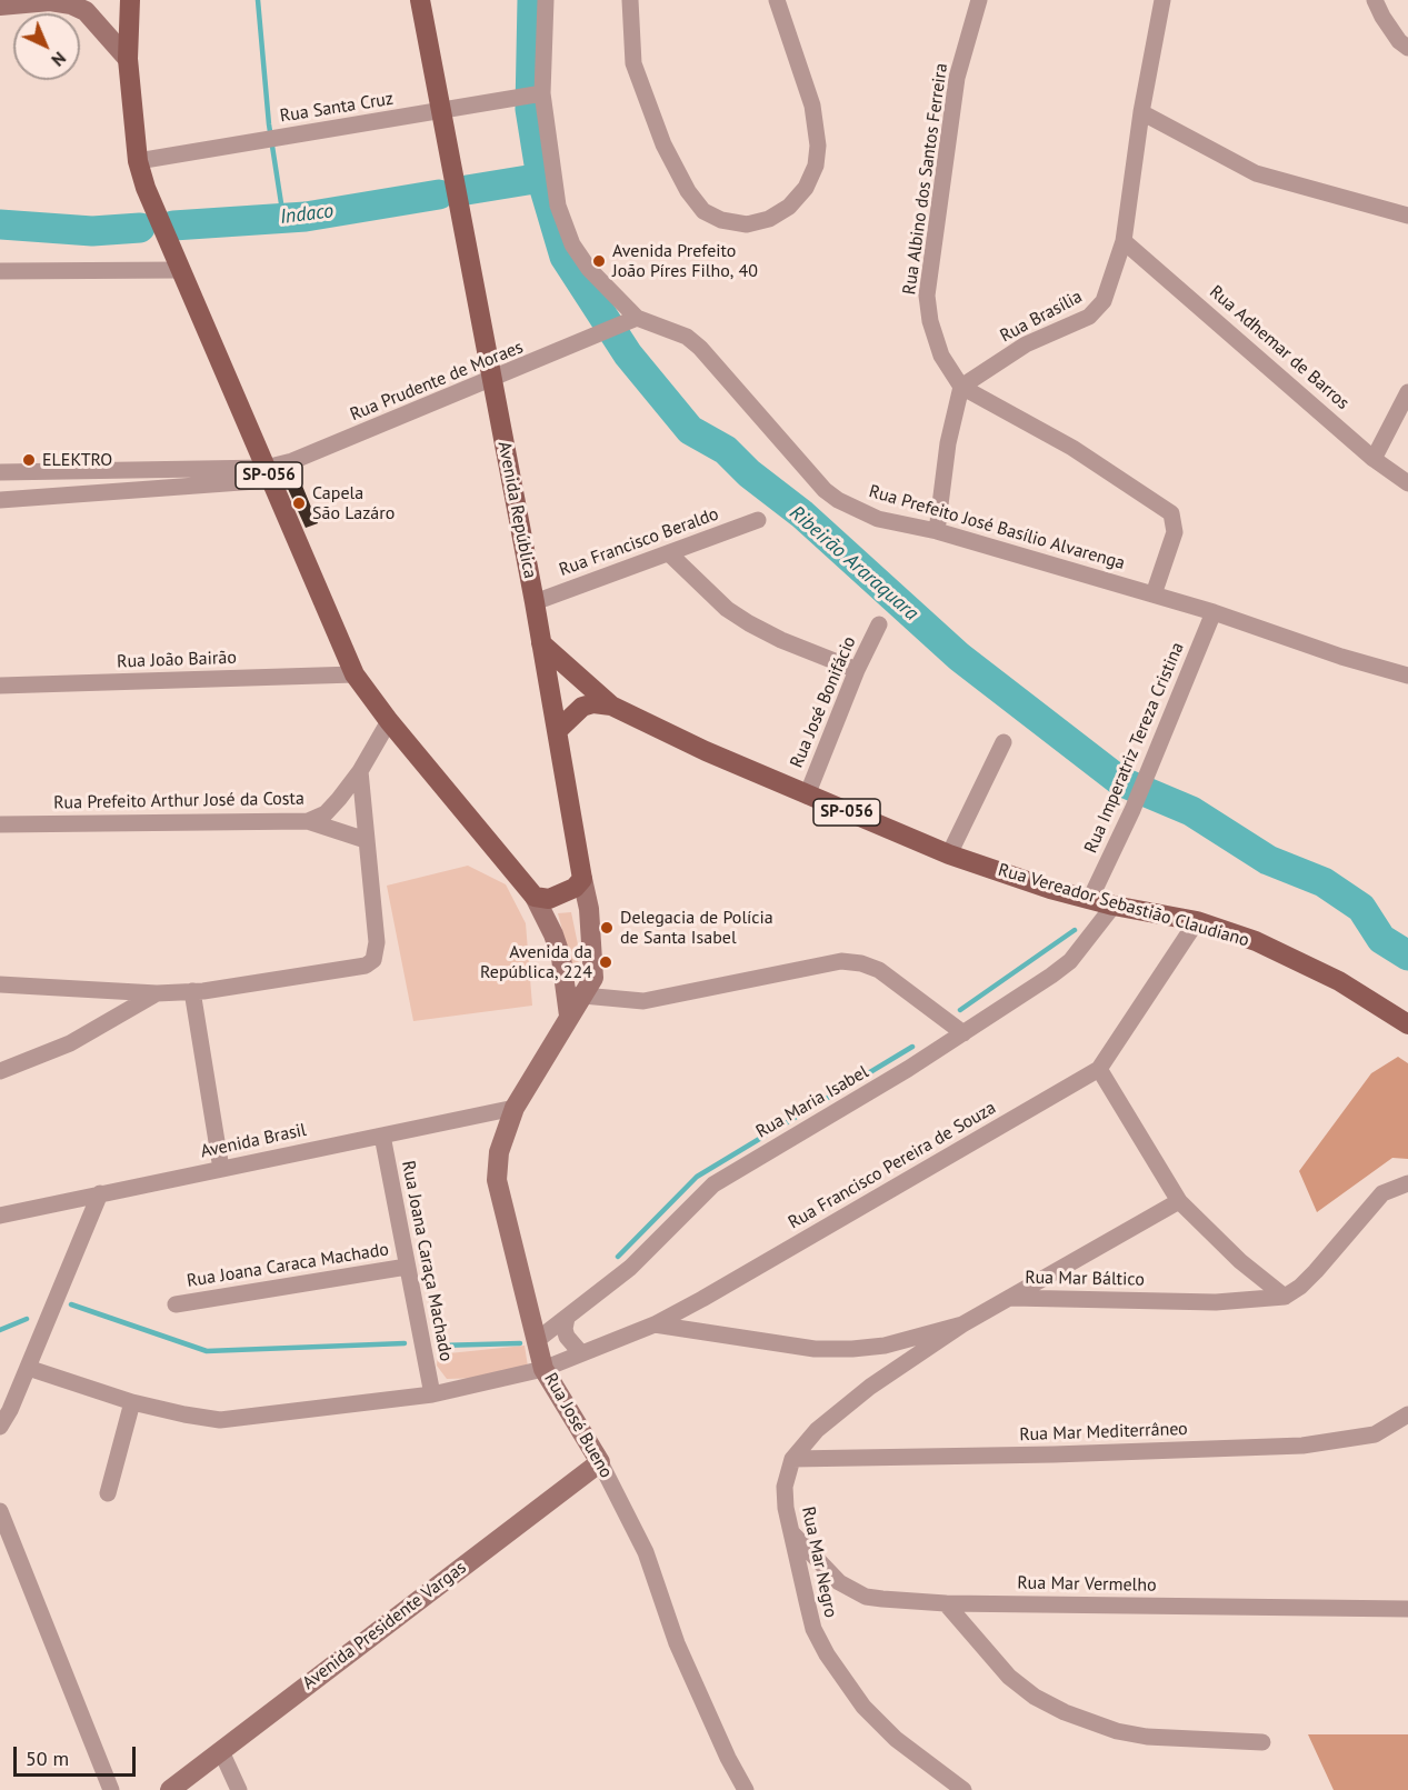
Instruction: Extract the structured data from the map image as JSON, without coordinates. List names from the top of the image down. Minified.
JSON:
{"streets":{"main road":["SP-056","Avenida República","Rua Vereador Sebastião Claudiano"],"street":["Rua Santa Cruz","Rua Albino dos Santos Ferreira","Rua Brasília","Rua Adhemar de Barros","Rua Prudente de Moraes","Rua Prefeito José Basílio Alvarenga","Rua Francisco Beraldo","Rua João Bairão","Rua José Bonifácio","Rua Imperatriz Tereza Cristina","Rua Prefeito Arthur José da Costa","Rua Maria Isabel","Avenida Brasil","Rua Francisco Pereira de Souza","Rua Joana Caraça Machado","Rua Joana Caraca Machado","Rua Mar Báltico","Rua José Bueno","Rua Mar Mediterrâneo","Rua Mar Negro","Rua Mar Vermelho","Avenida Presidente Vargas"]},"crossings":[["Rua Santa Cruz","SP-056"],["Rua Santa Cruz","Avenida República"],["Rua Albino dos Santos Ferreira","Rua Brasília"],["Rua Albino dos Santos Ferreira","Rua Prefeito José Basílio Alvarenga"],["Rua Brasília","Rua Adhemar de Barros"],["Rua Prudente de Moraes","SP-056"],["Rua Prudente de Moraes","Avenida República"],["Rua Prudente de Moraes","Rua Prefeito José Basílio Alvarenga"],["SP-056","Avenida República"],["SP-056","Rua João Bairão"],["SP-056","Rua Prefeito Arthur José da Costa"],["SP-056","Rua Vereador Sebastião Claudiano"],["Avenida República","Rua Francisco Beraldo"],["Avenida República","Rua José Bueno"],["Rua Prefeito José Basílio Alvarenga","Rua Imperatriz Tereza Cristina"],["Rua José Bonifácio","Rua Vereador Sebastião Claudiano"],["Rua Imperatriz Tereza Cristina","Rua Vereador Sebastião Claudiano"],["Rua Vereador Sebastião Claudiano","Rua Maria Isabel"],["Rua Vereador Sebastião Claudiano","Rua Francisco Pereira de Souza"],["Rua Maria Isabel","Rua José Bueno"],["Avenida Brasil","Rua Joana Caraça Machado"],["Avenida Brasil","Rua José Bueno"],["Rua Francisco Pereira de Souza","Rua Joana Caraça Machado"],["Rua Francisco Pereira de Souza","Rua Mar Báltico"],["Rua Francisco Pereira de Souza","Rua José Bueno"],["Rua Joana Caraça Machado","Rua Joana Caraca Machado"],["Rua Mar Báltico","Rua Mar Negro"],["Rua José Bueno","Avenida Presidente Vargas"],["Rua Mar Mediterrâneo","Rua Mar Negro"],["Rua Mar Negro","Rua Mar Vermelho"]],"water":["Indaco","Ribeirão Araraquara"],"places":["Avenida Prefeito João Píres Filho, 40","ELEKTRO","Capela São Lazáro","Delegacia de Polícia de Santa Isabel","Avenida da República, 224"],"scale_bar":"50 m","north":"bottom right"}
